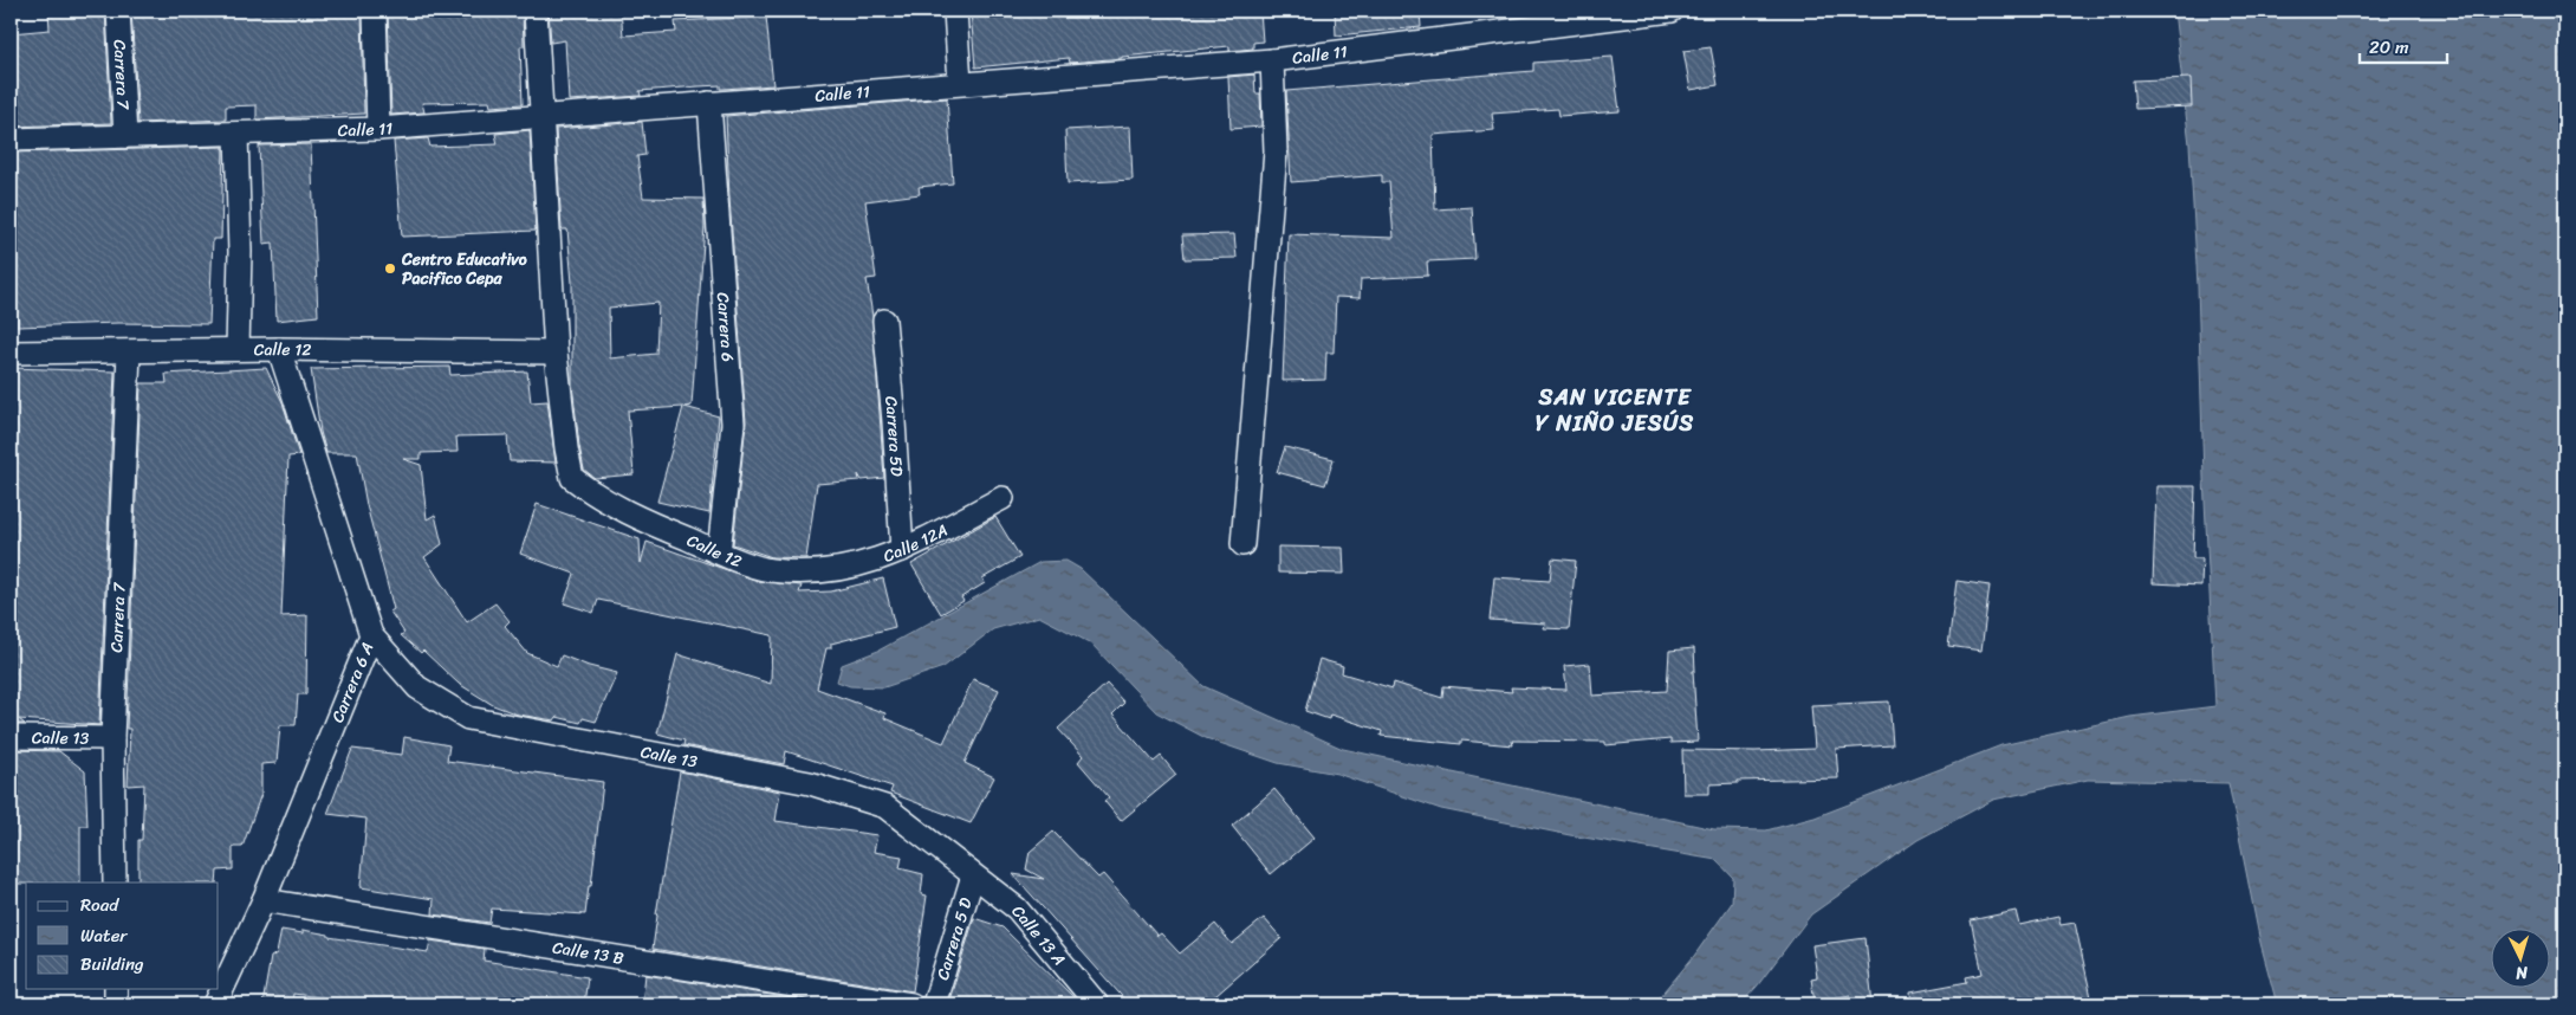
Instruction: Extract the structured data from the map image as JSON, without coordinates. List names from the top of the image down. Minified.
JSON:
{"streets":{"street":["Calle 11","Carrera 7","Carrera 6","Calle 12","Carrera 5D","Calle 12A","Carrera 6 A","Calle 13","Calle 13 A","Carrera 5 D","Calle 13 B"]},"crossings":[["Calle 11","Carrera 7"],["Calle 11","Carrera 6"],["Calle 11","Calle 12"],["Carrera 7","Calle 12"],["Carrera 7","Calle 13"],["Carrera 6","Calle 12"],["Calle 12","Calle 12A"],["Calle 12","Carrera 6 A"],["Carrera 5D","Calle 12A"],["Carrera 6 A","Calle 13"],["Carrera 6 A","Calle 13 B"],["Calle 13","Calle 13 A"],["Calle 13","Carrera 5 D"],["Calle 13 A","Carrera 5 D"]],"districts":["SAN VICENTE Y NIÑO JESÚS"],"places":["Centro Educativo Pacifico Cepa"],"legend":["Road","Water","Building"],"scale_bar":"20 m","north":"bottom"}
